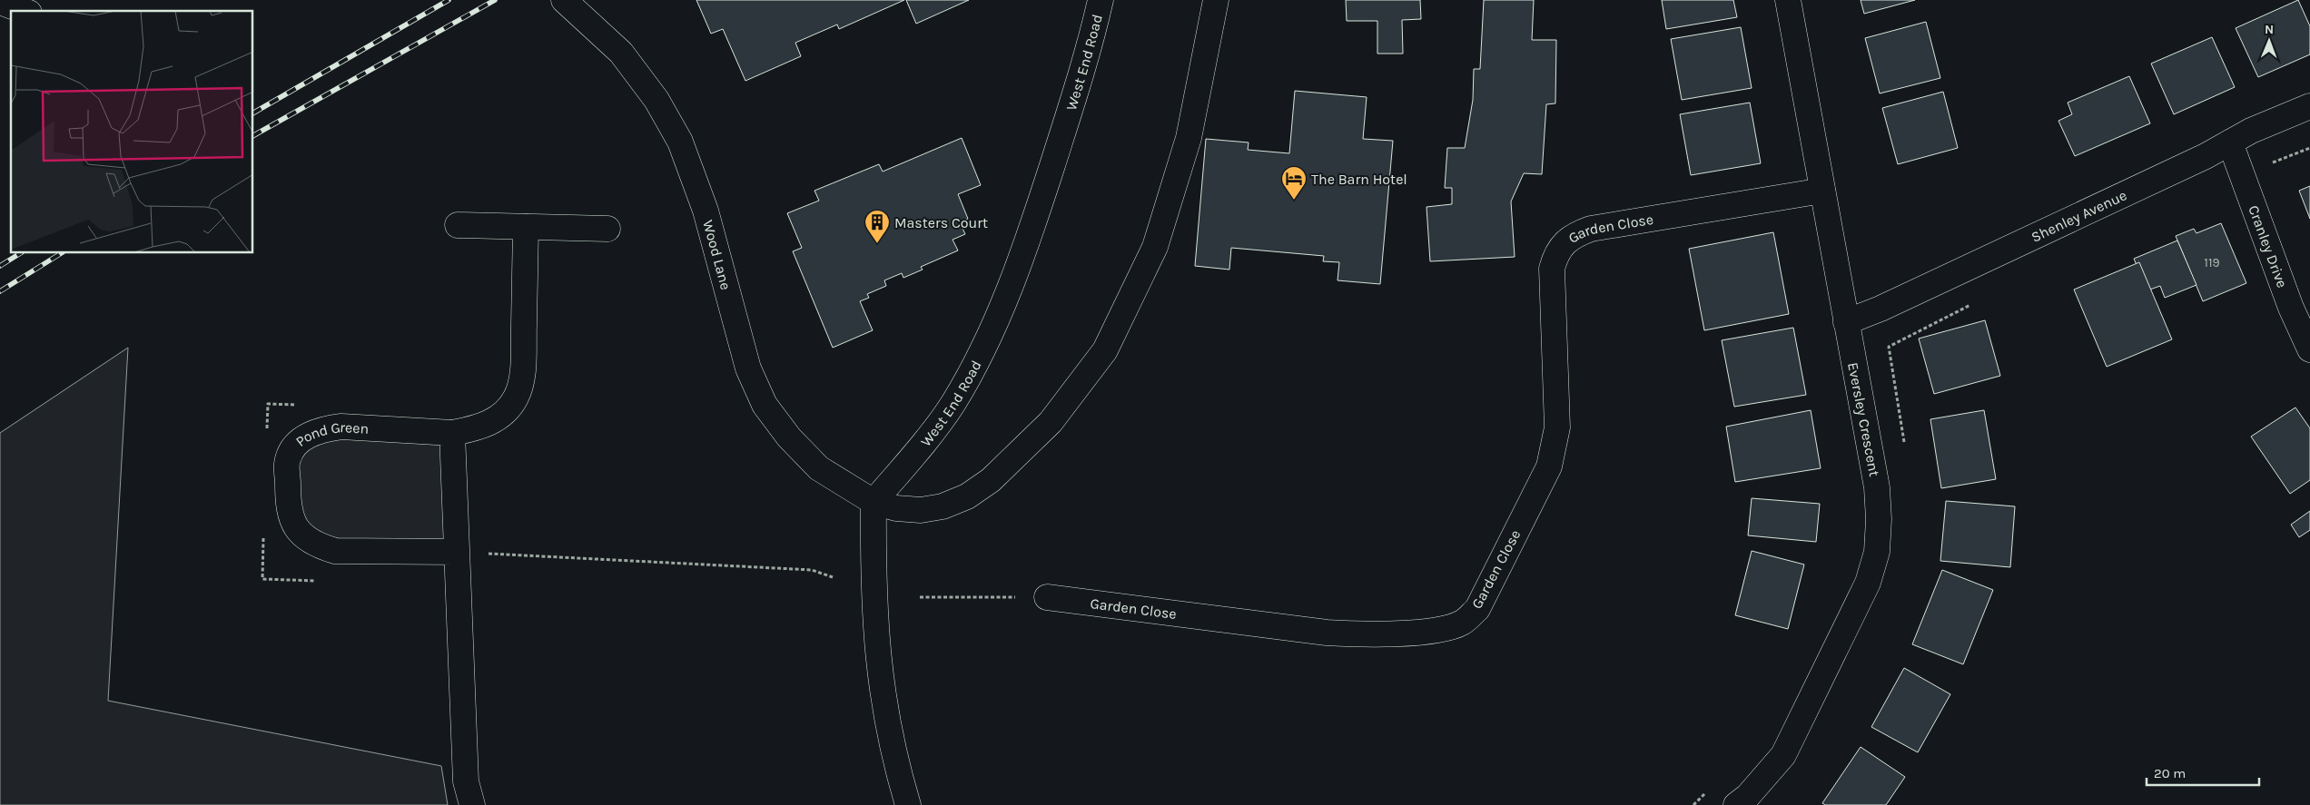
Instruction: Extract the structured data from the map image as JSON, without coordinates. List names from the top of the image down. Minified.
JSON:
{"streets":{"street":["West End Road","Shenley Avenue","Garden Close","Cranley Drive","Wood Lane","Eversley Crescent","Pond Green"]},"crossings":[["West End Road","Wood Lane"],["Shenley Avenue","Cranley Drive"],["Shenley Avenue","Eversley Crescent"],["Garden Close","Eversley Crescent"]],"places":{"hotel":["The Barn Hotel"],"building":["Masters Court"]},"house_numbers":["119"],"scale_bar":"20 m","north":"top"}
